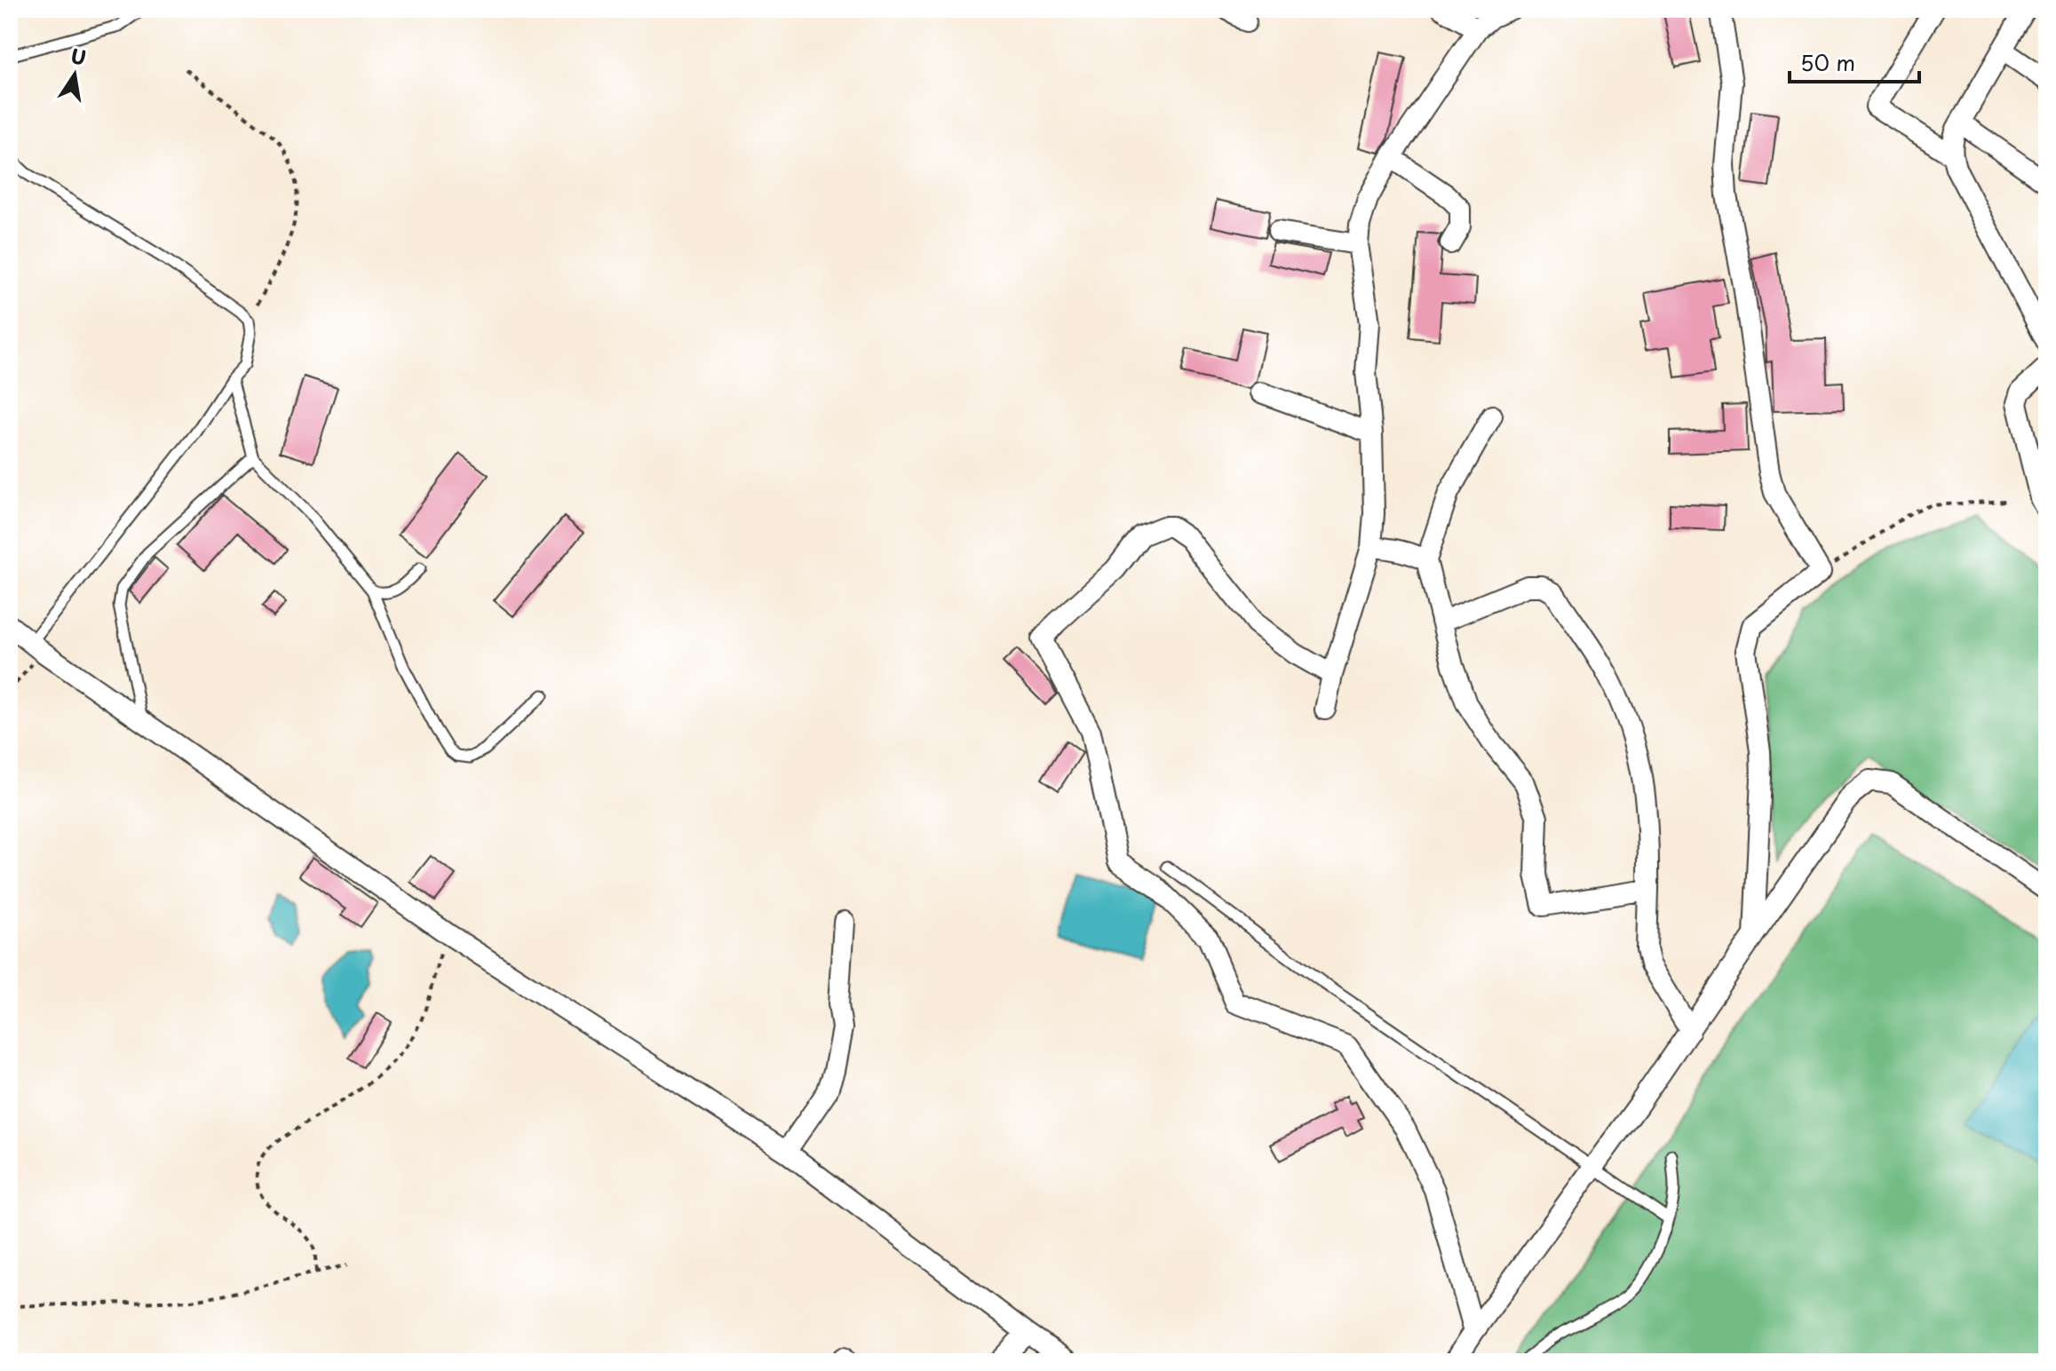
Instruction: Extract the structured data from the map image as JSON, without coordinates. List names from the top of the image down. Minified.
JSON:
{"scale_bar":"50 m","north":"top"}
